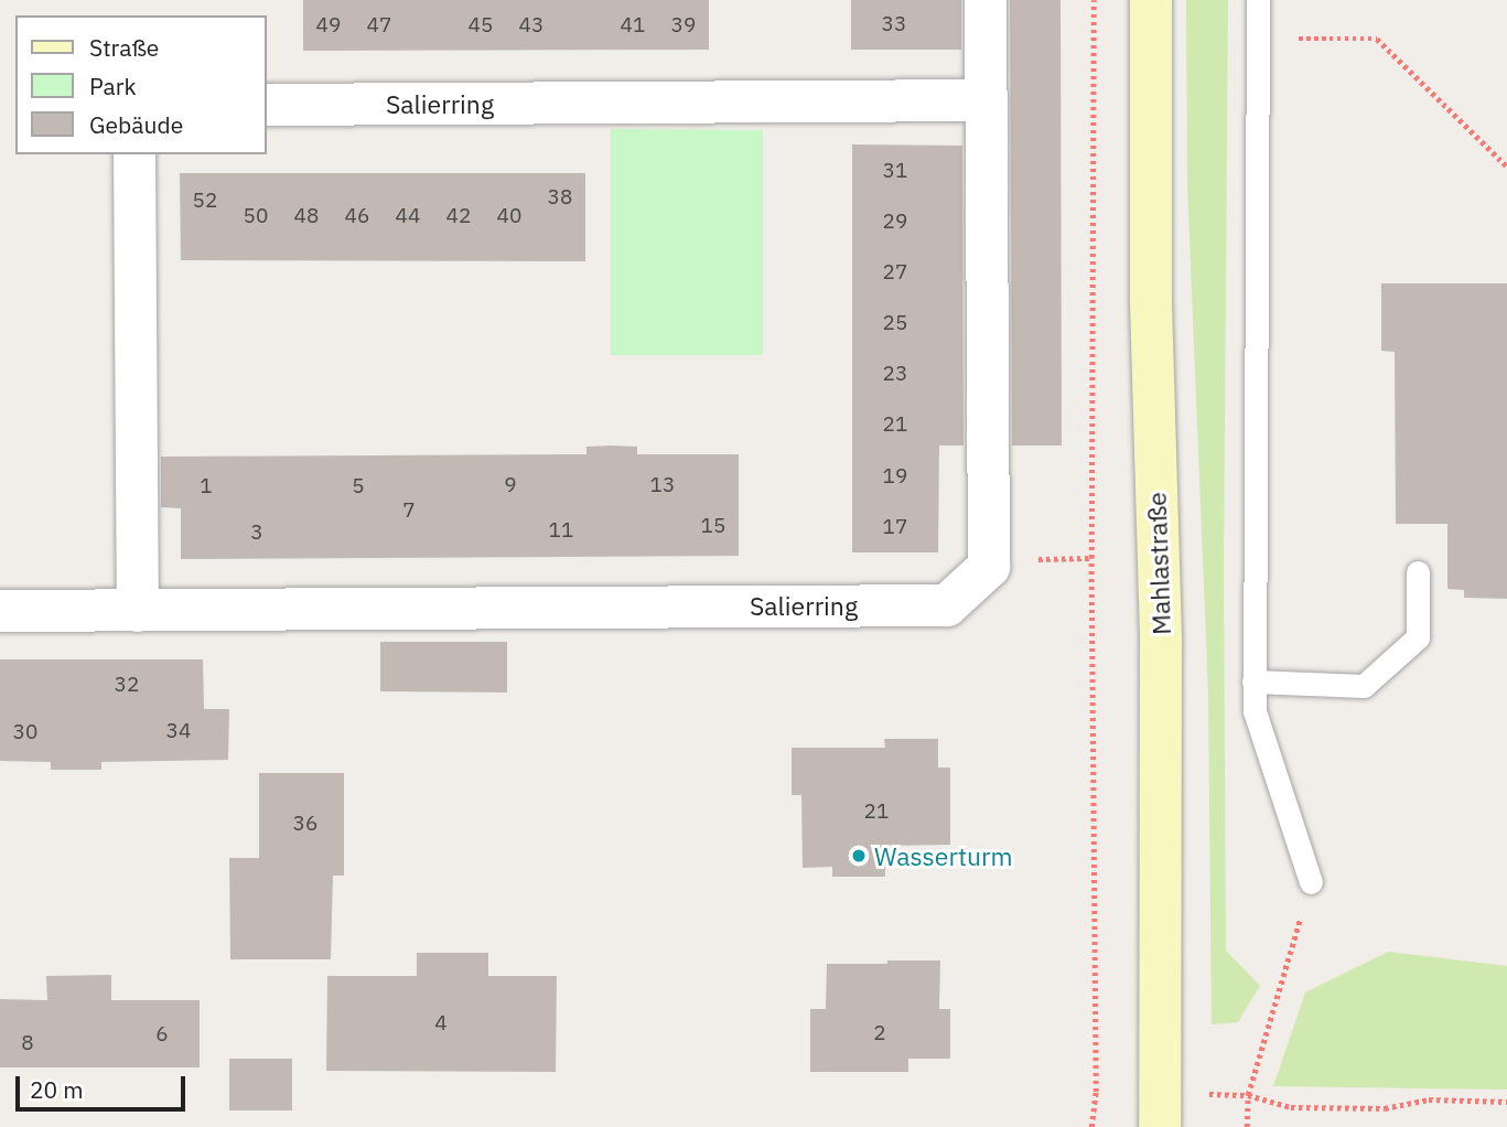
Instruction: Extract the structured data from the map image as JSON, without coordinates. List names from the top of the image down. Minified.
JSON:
{"streets":{"street":["Salierring","Mahlastraße"]},"places":["Wasserturm"],"house_numbers":["33","49","47","45","43","41","39","31","38","52","50","48","46","44","42","40","29","27","25","23","21","19","9","13","1","5","7","15","17","11","3","32","34","30","21","36","4","2","6","8"],"legend":["Straße","Park","Gebäude"],"scale_bar":"20 m"}
